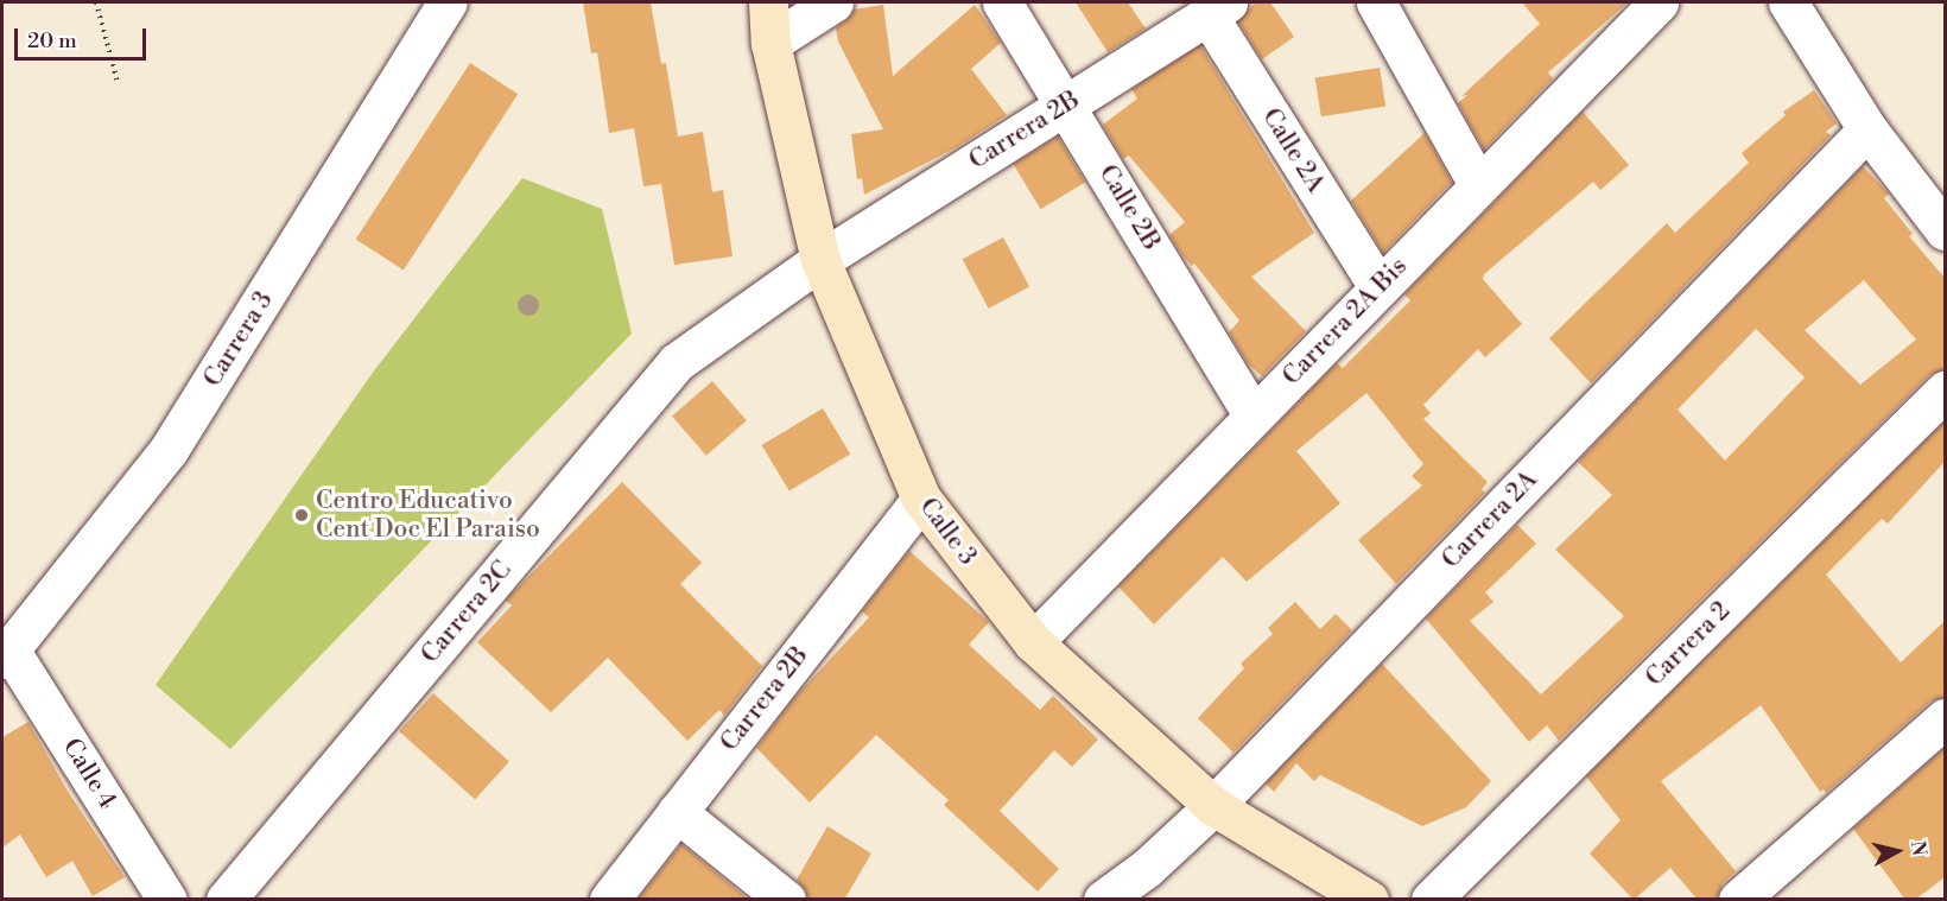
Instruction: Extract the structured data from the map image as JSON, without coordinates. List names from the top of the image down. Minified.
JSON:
{"streets":{"main road":["Calle 3"],"street":["Carrera 2B","Calle 2A","Calle 2B","Carrera 2A Bis","Carrera 3","Carrera 2A","Carrera 2C","Carrera 2","Calle 4"]},"crossings":[["Carrera 2B","Calle 2A"],["Carrera 2B","Calle 2B"],["Carrera 2B","Calle 3"],["Carrera 2B","Carrera 2C"],["Calle 2A","Carrera 2A Bis"],["Calle 2B","Carrera 2A Bis"],["Carrera 2A Bis","Calle 3"],["Carrera 3","Calle 4"],["Carrera 2A","Calle 3"],["Calle 3","Carrera 2C"]],"places":["Centro Educativo Cent Doc El Paraiso"],"scale_bar":"20 m","north":"right"}
